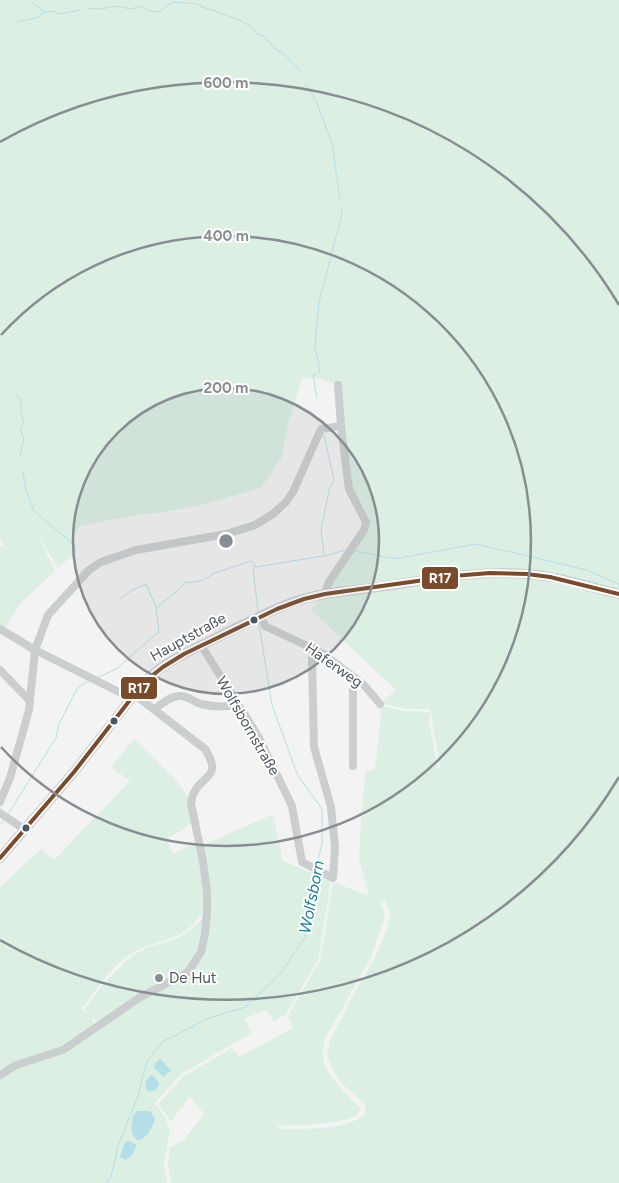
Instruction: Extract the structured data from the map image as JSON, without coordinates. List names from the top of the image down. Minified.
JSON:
{"streets":{"main road":["Hauptstraße"],"street":["Haferweg","Wolfsbornstraße"]},"crossings":[["Hauptstraße","Haferweg"],["Hauptstraße","Wolfsbornstraße"],["Haferweg","Wolfsbornstraße"]],"water":["Wolfsborn"],"places":["De Hut"],"lines":["transit line R17"],"rings":["600 m","400 m","200 m"]}
